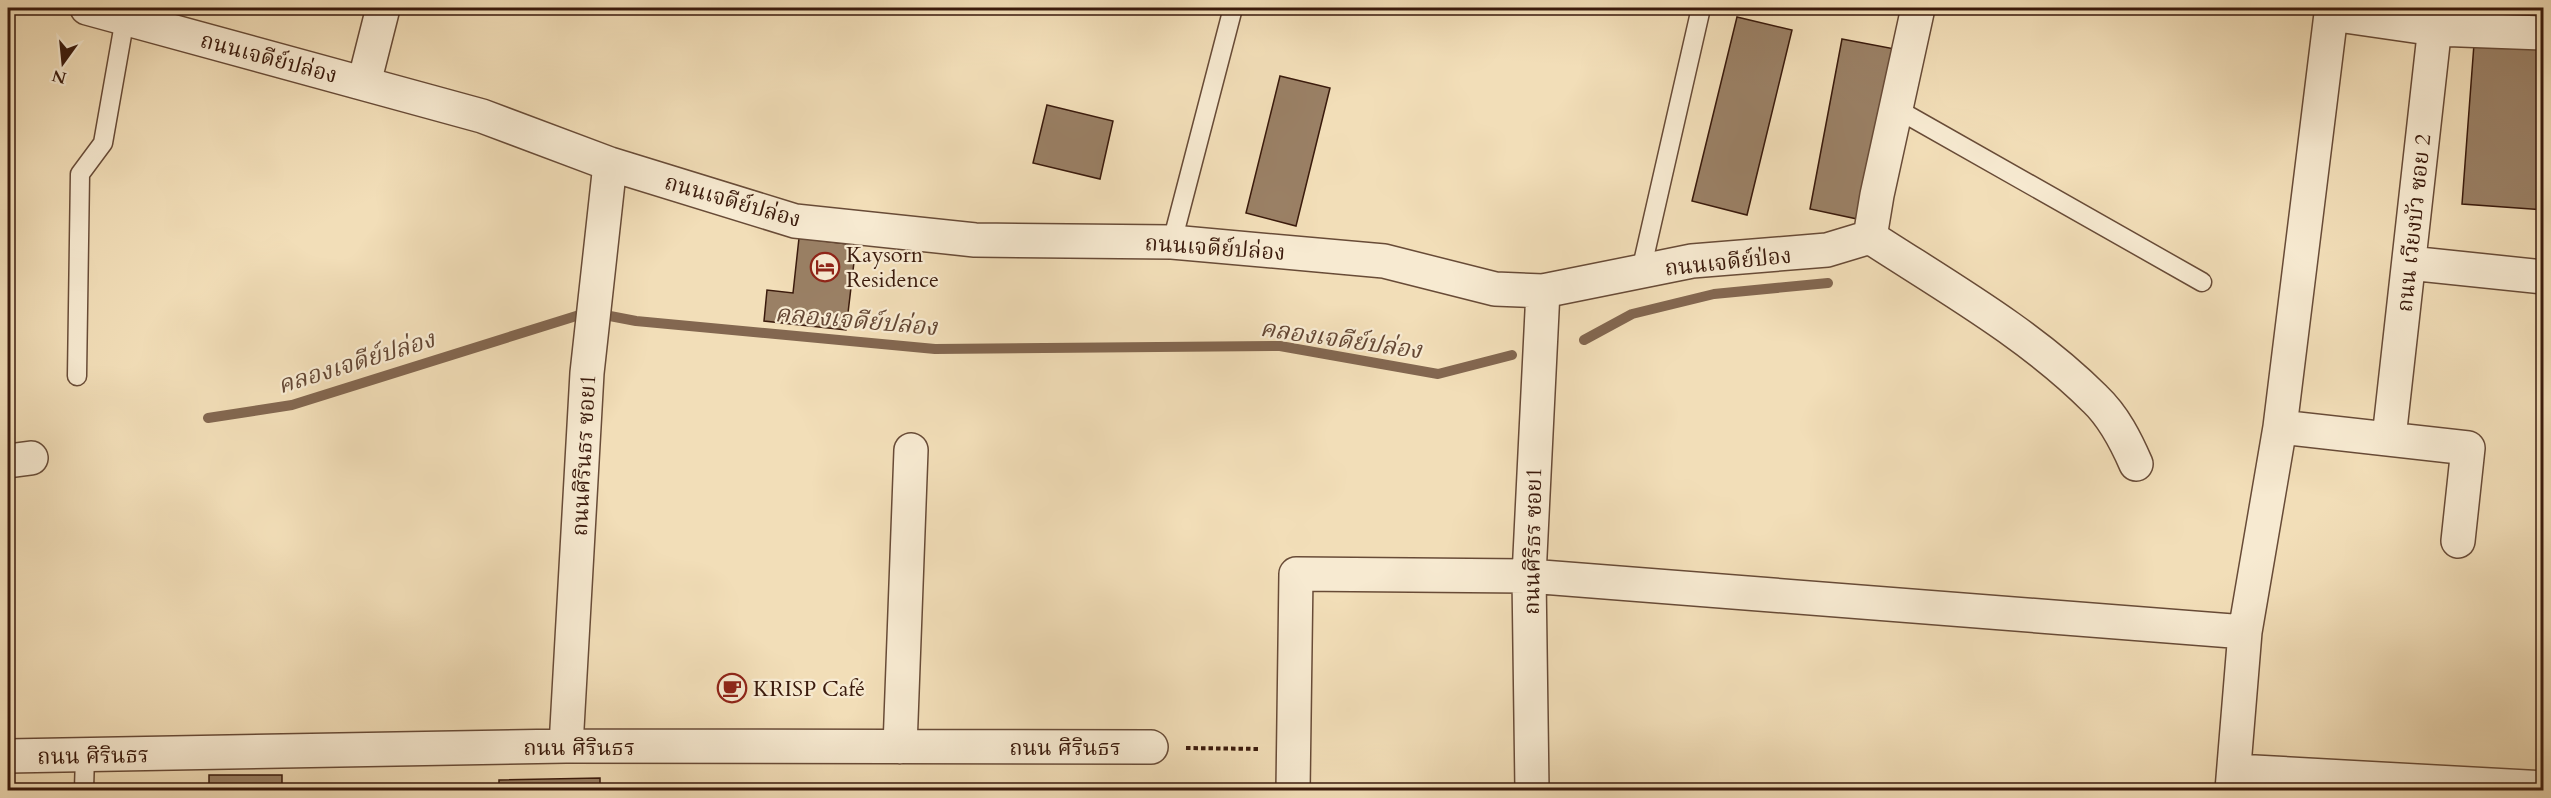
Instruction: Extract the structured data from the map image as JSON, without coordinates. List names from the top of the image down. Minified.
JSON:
{"streets":{"street":["ถนนเจดีย์ปล่อง","ถนน เวียงบัว ซอย 2","ถนนเจดีย์ป่อง","ถนนศิรินธร ซอย1","ถนนศิริธร ซอย1","ถนน ศิรินธร"]},"crossings":[["ถนนเจดีย์ปล่อง","ถนนเจดีย์ป่อง"],["ถนนเจดีย์ปล่อง","ถนนศิรินธร ซอย1"],["ถนนเจดีย์ปล่อง","ถนนศิริธร ซอย1"],["ถนนเจดีย์ป่อง","ถนนศิริธร ซอย1"],["ถนนศิรินธร ซอย1","ถนน ศิรินธร"]],"water":["คลองเจดีย์ปล่อง"],"places":{"hotel":["Kaysorn Residence"],"cafe":["KRISP Café"]},"north":"bottom"}
